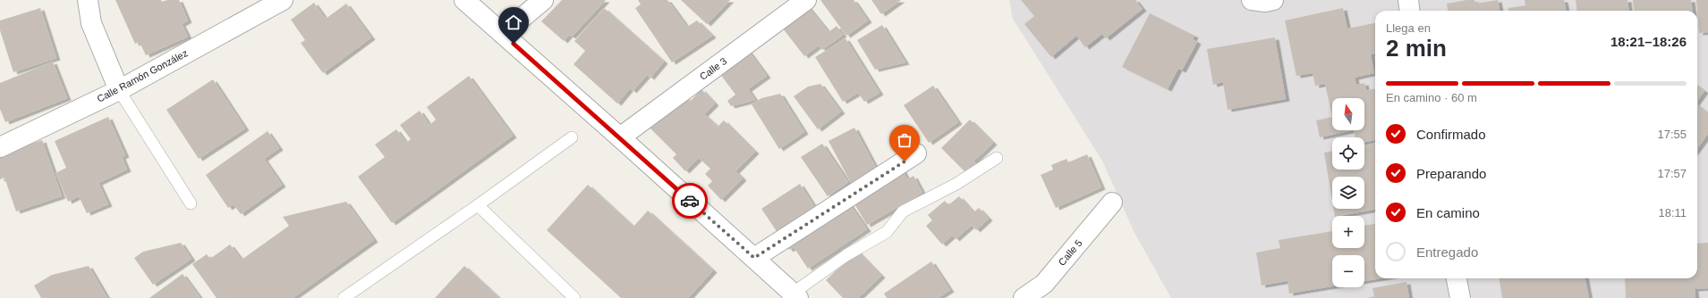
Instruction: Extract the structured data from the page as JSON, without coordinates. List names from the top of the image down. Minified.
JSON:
{"streets":{"street":["Calle 3","Calle Ramón González","Calle 5"]},"north":"top","page":{"heading":["2 min","Llega en","18:21–18:26"],"bar":"En camino · 60 m","map_buttons":["+","−"],"list":[["Confirmado","17:55"],["Preparando","17:57"],["En camino","18:11"],"Entregado"]}}
